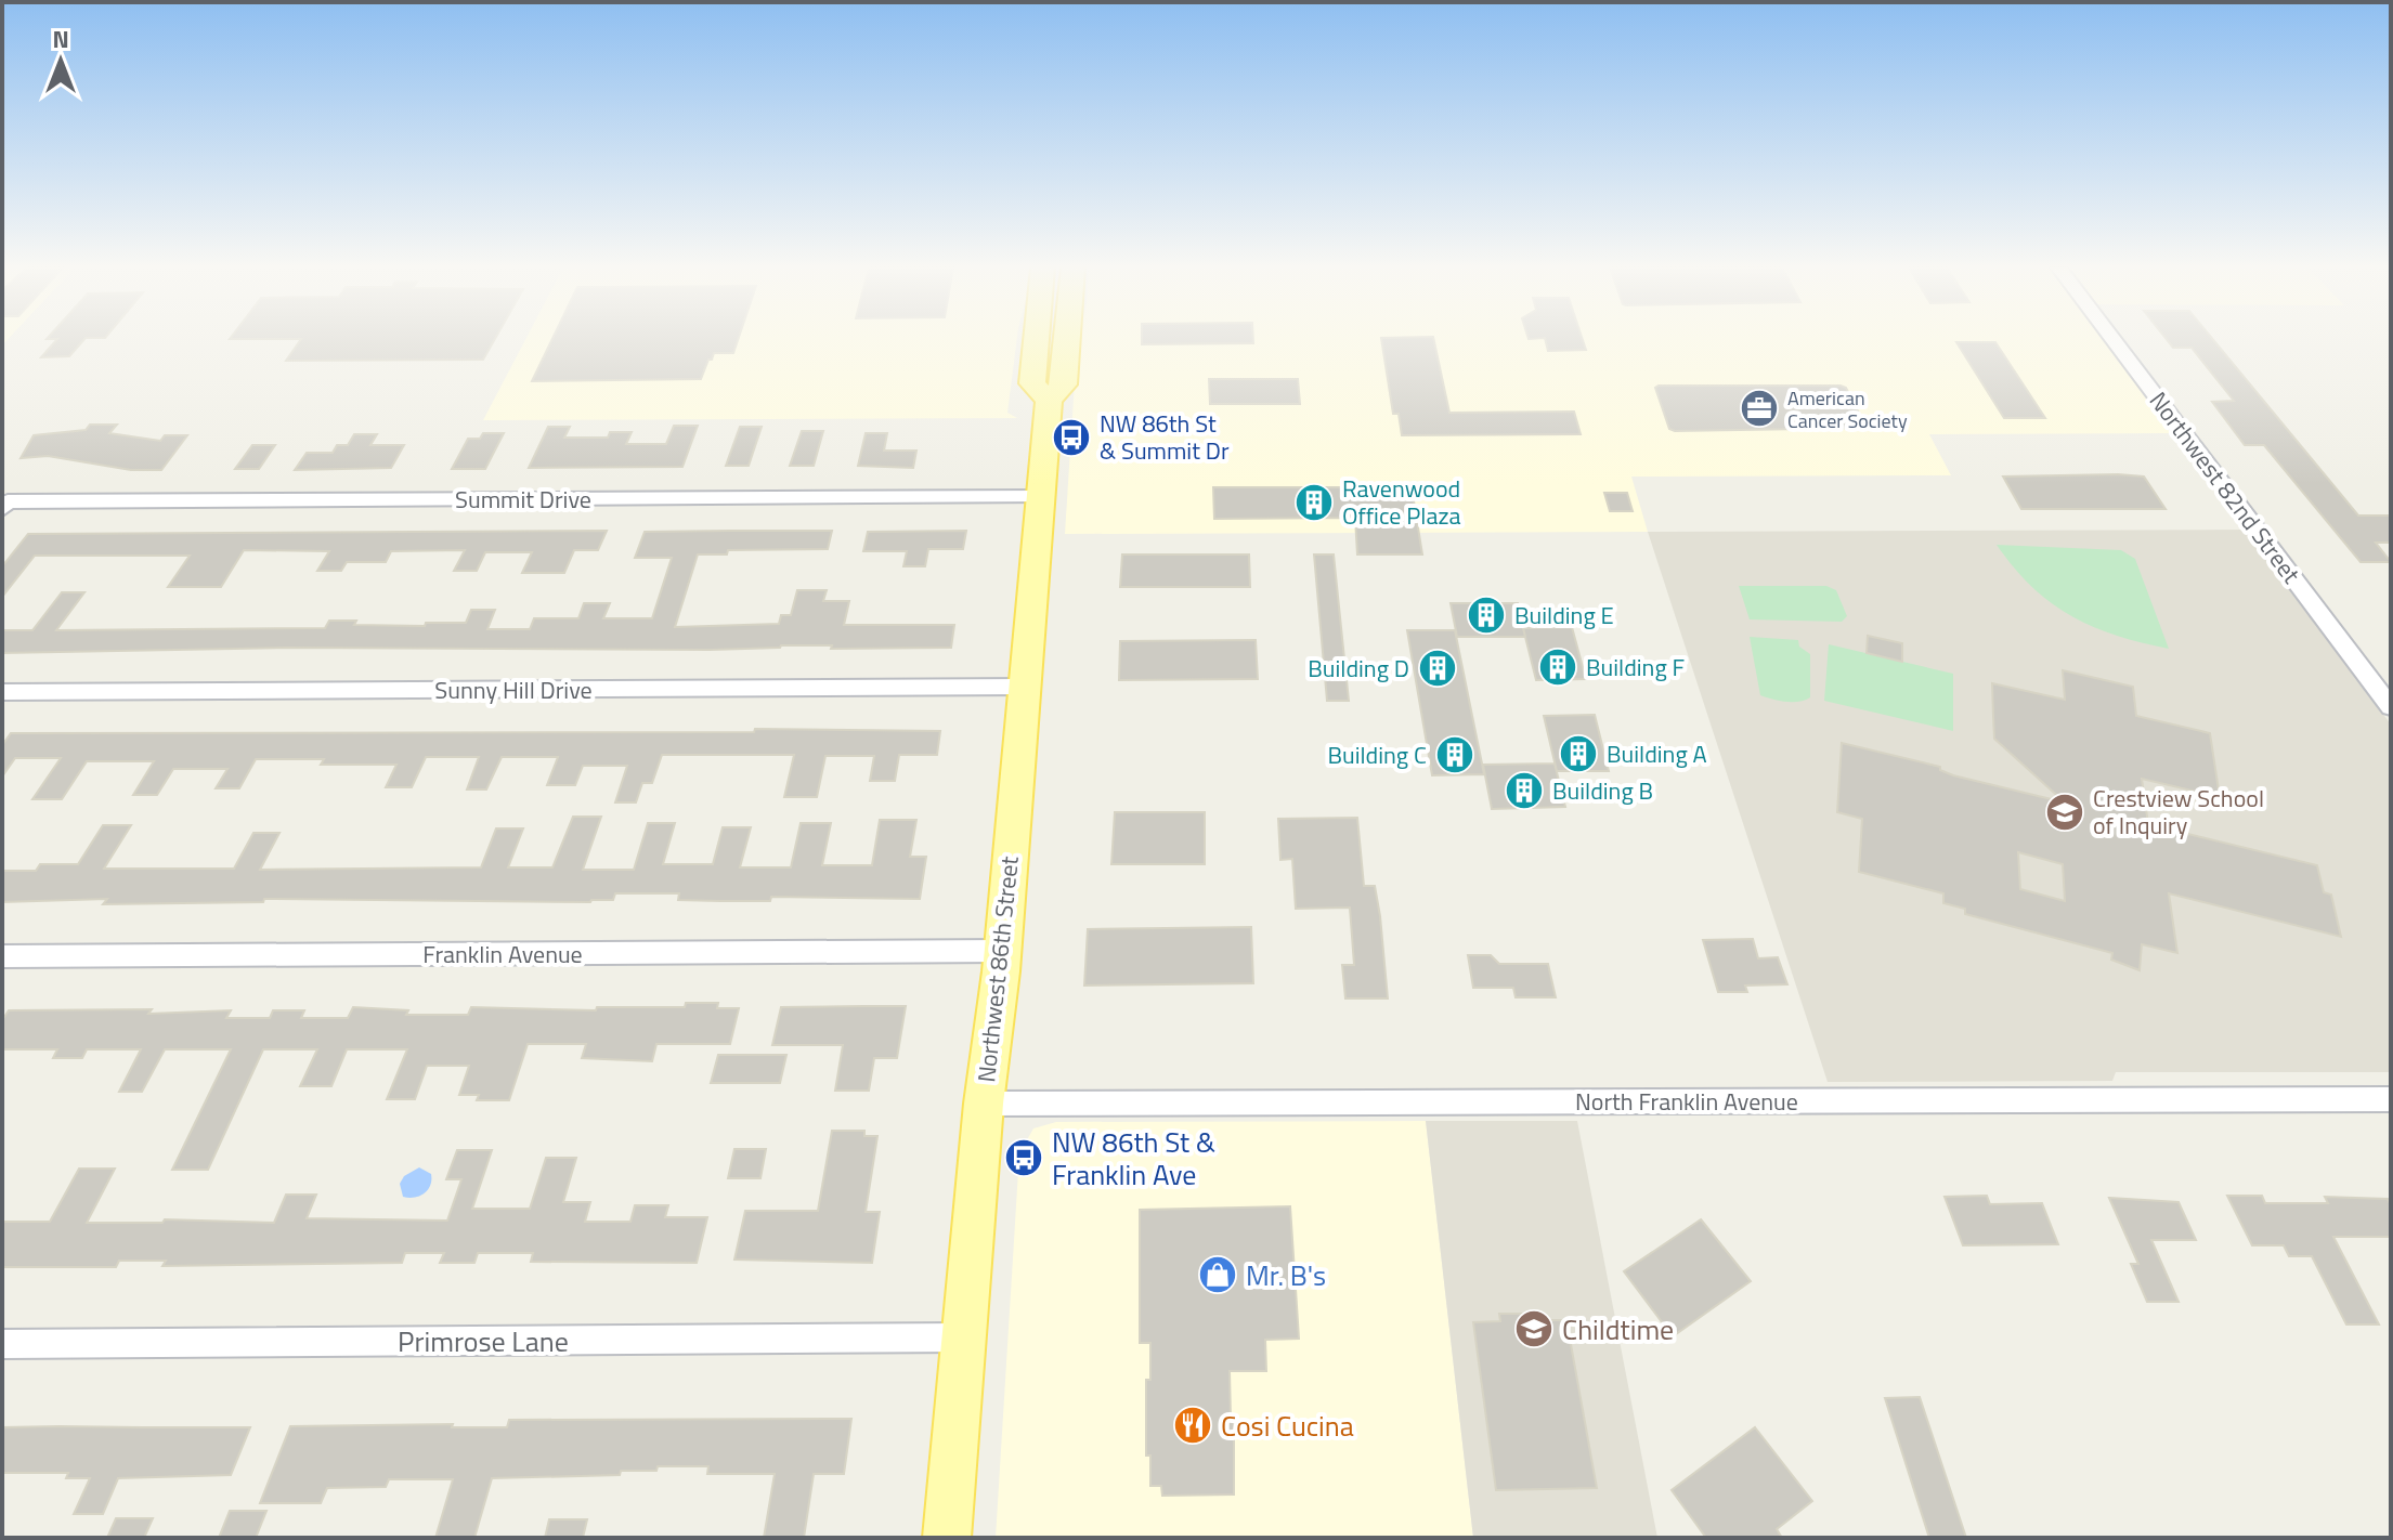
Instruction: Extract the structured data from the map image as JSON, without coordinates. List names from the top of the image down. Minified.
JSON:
{"streets":{"main road":["Northwest 86th Street"],"street":["Northwest 82nd Street","Summit Drive","Sunny Hill Drive","Franklin Avenue","North Franklin Avenue","Primrose Lane"]},"crossings":[["Summit Drive","Northwest 86th Street"],["Sunny Hill Drive","Northwest 86th Street"],["Franklin Avenue","Northwest 86th Street"],["Northwest 86th Street","North Franklin Avenue"],["Northwest 86th Street","Primrose Lane"]],"places":{"office":["American Cancer Society"],"bus stop":["NW 86th St & Summit Dr","NW 86th St & Franklin Ave"],"building":["Ravenwood Office Plaza","Building E","Building F","Building D","Building A","Building C","Building B"],"school or university":["Crestview School of Inquiry","Childtime"],"shop":["Mr. B's"],"restaurant":["Cosi Cucina"]},"north":"top"}
